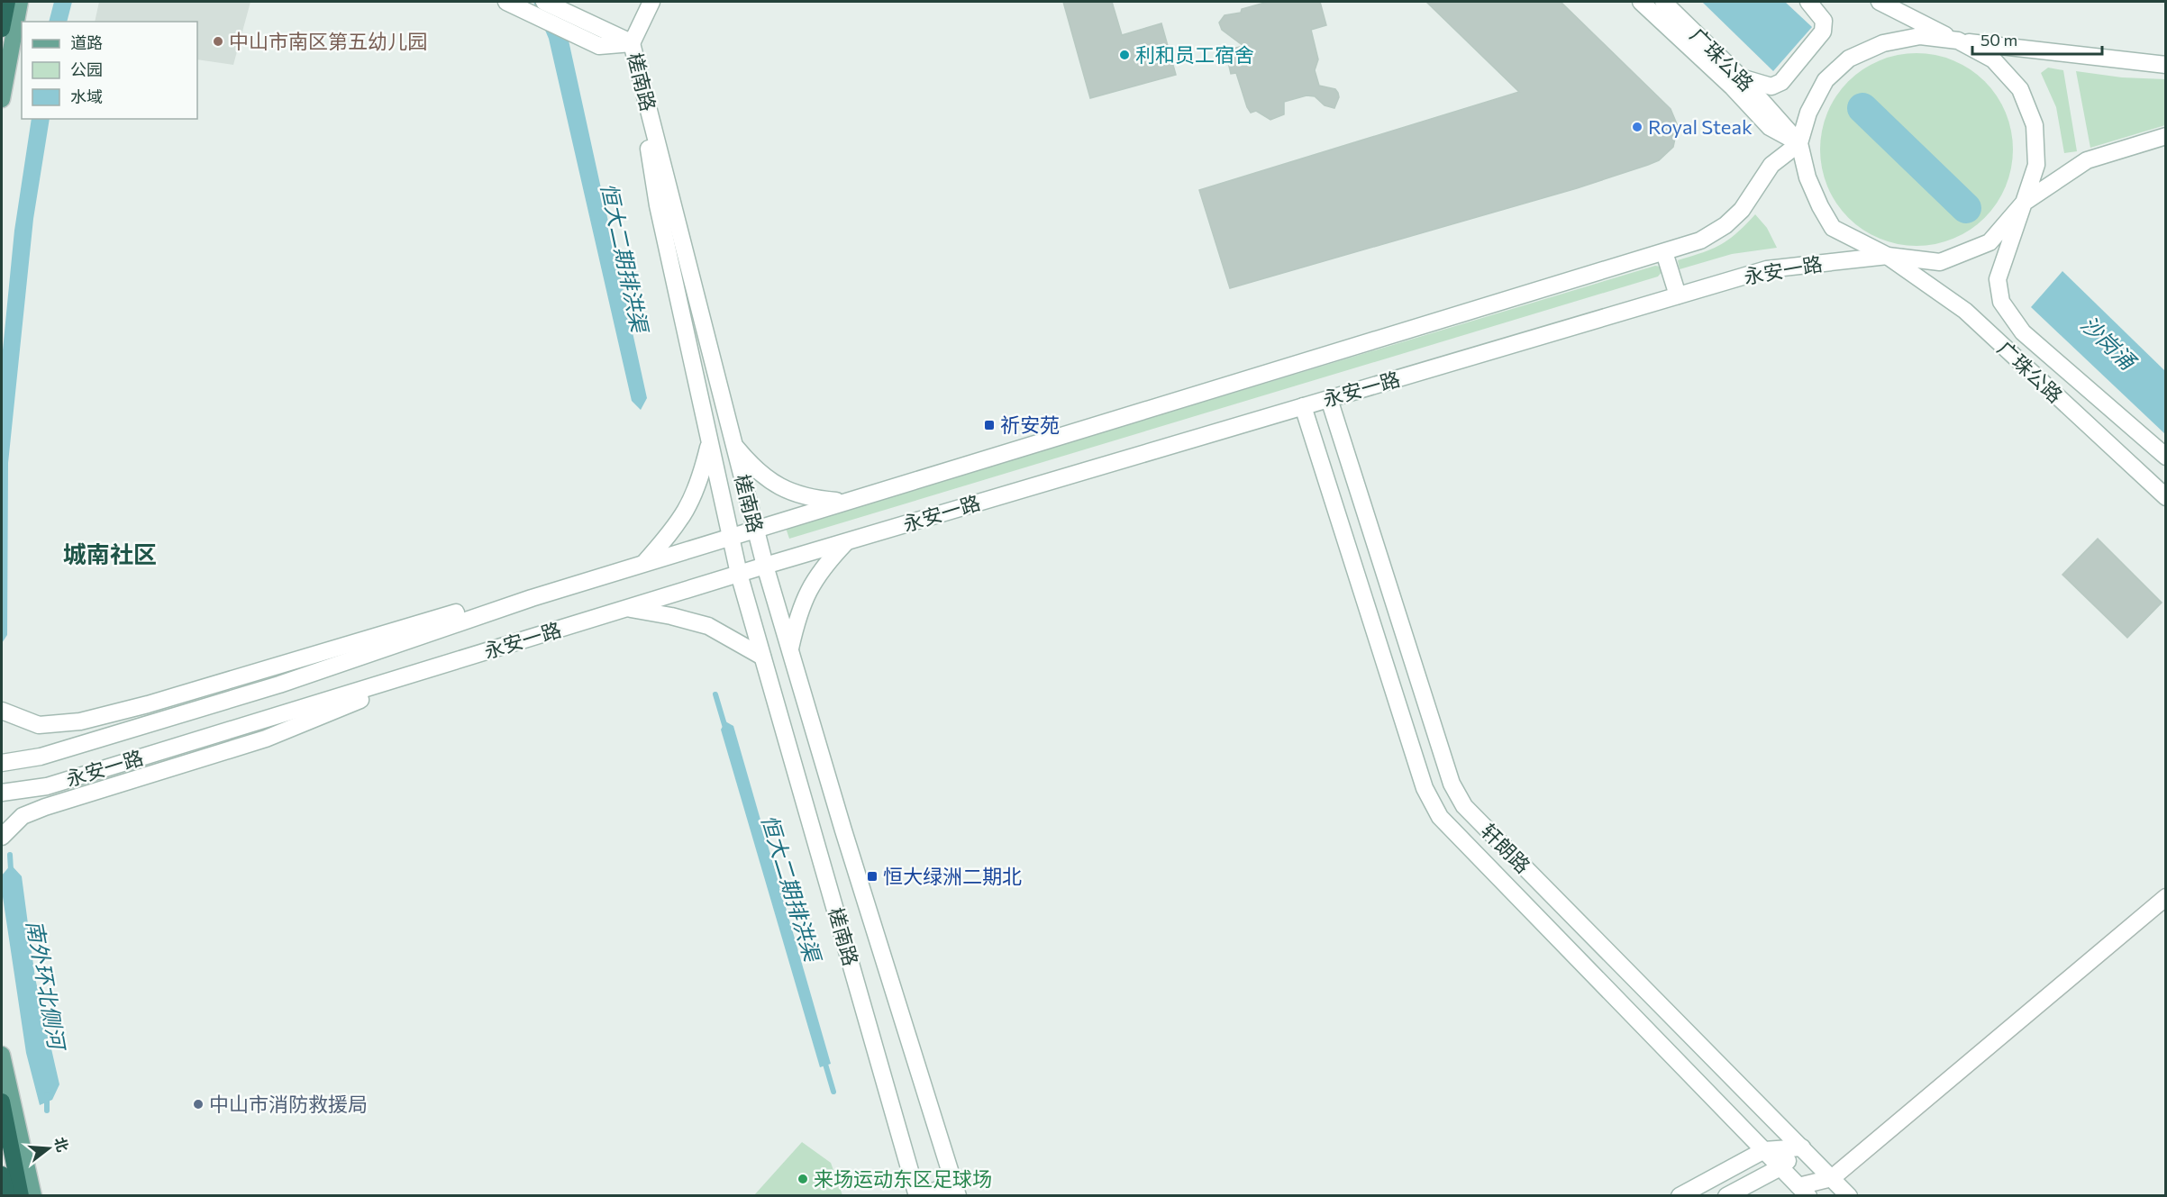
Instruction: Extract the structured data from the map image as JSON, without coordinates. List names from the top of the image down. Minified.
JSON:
{"streets":{"main road":["广珠公路","槎南路","永安一路","轩朗路"]},"crossings":[["广珠公路","永安一路"],["槎南路","永安一路"],["永安一路","轩朗路"]],"districts":["城南社区"],"water":["恒大二期排洪渠","沙岗涌","南外环北侧河"],"places":{"other":["中山市南区第五幼儿园","利和员工宿舍","Royal Steak","中山市消防救援局","来场运动东区足球场"],"transit":["祈安苑","恒大绿洲二期北"]},"legend":["道路","公园","水域"],"scale_bar":"50 m","north":"right"}
